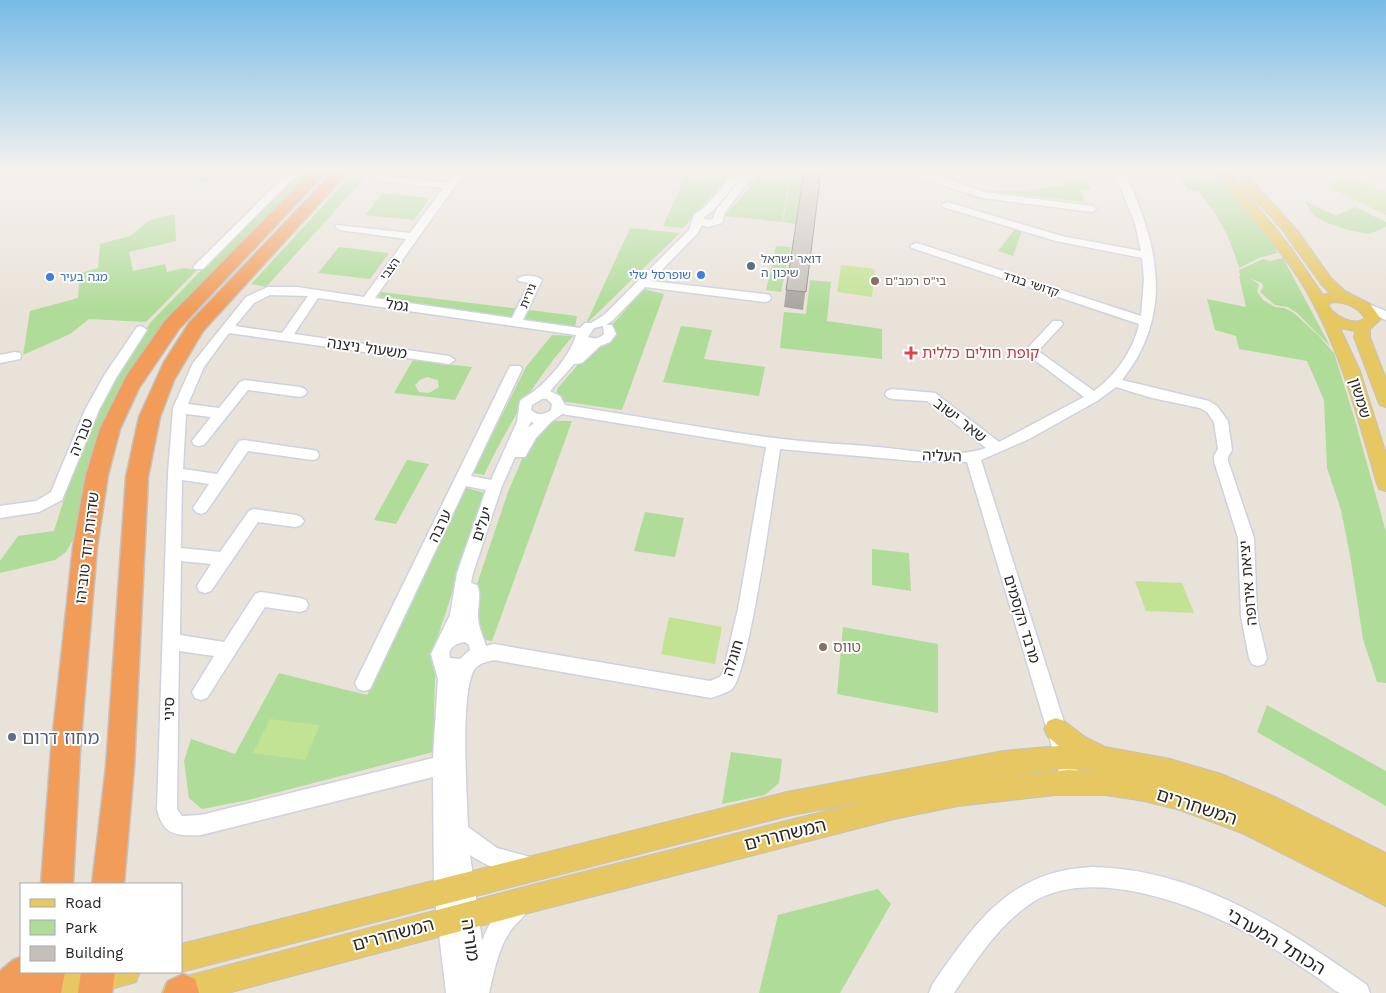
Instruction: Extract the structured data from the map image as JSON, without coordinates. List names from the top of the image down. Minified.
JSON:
{"streets":{"highway":["שדרות דוד טוביהו"],"main road":["שמשון","המשחררים"],"street":["הצבי","קדושי בגדד","גירית","גמל","משעול ניצנה","שאר ישוב","טבריה","העליה","יעלים","ערבה","יציאת אירופה","מרבד הקסמים","חוגלה","סיני","מוריה","הכותל המערבי"]},"crossings":[["הצבי","גמל"],["קדושי בגדד","העליה"],["גירית","גמל"],["גמל","משעול ניצנה"],["גמל","סיני"],["משעול ניצנה","סיני"],["שאר ישוב","העליה"],["העליה","יעלים"],["העליה","יציאת אירופה"],["העליה","מרבד הקסמים"],["העליה","חוגלה"],["יעלים","חוגלה"],["מרבד הקסמים","המשחררים"],["המשחררים","מוריה"]],"places":{"other":["דואר ישראל שיכון ה","שופרסל שלי","מגה בעיר","בי\"ס רמב\"ם","טווס","מחוז דרום"],"health":["קופת חולים כללית"]},"legend":["Road","Park","Building"]}
